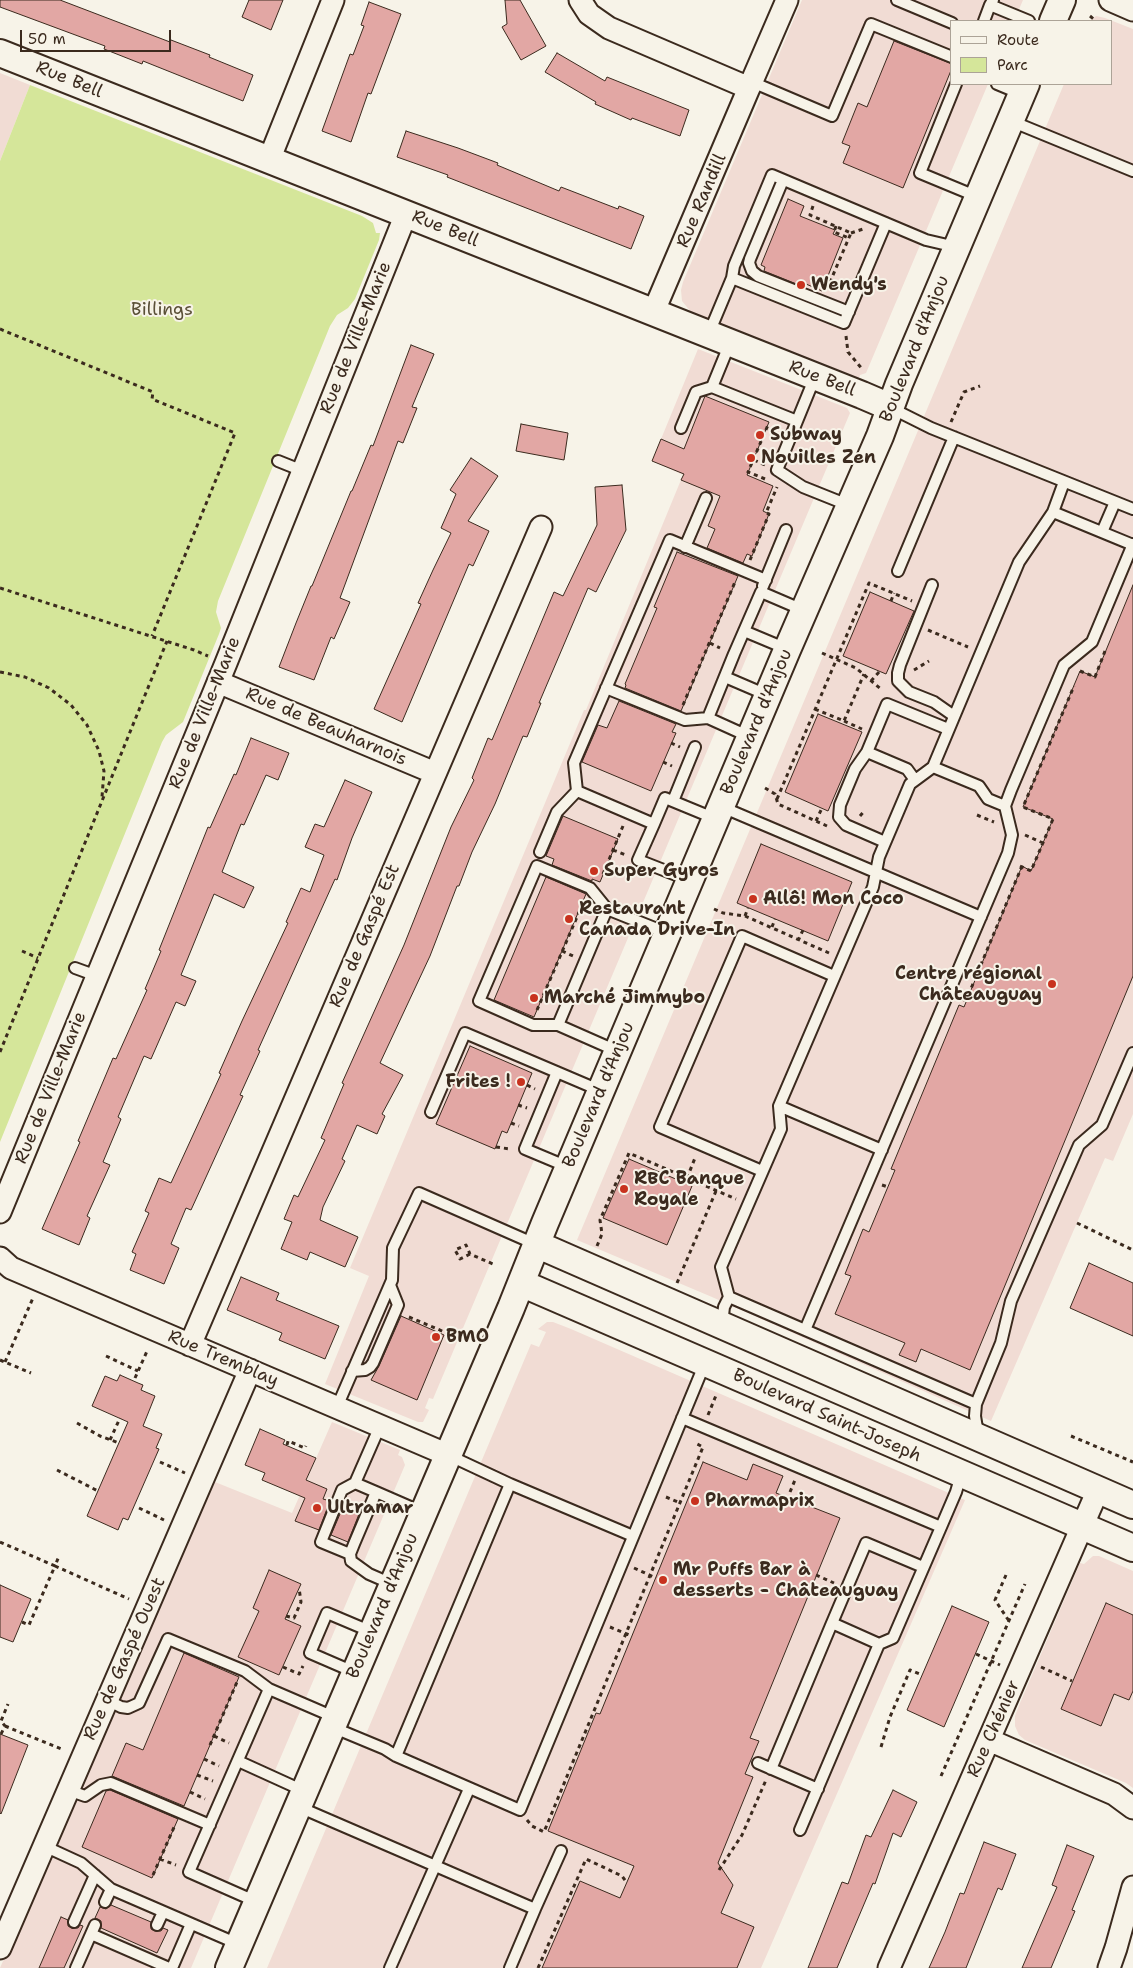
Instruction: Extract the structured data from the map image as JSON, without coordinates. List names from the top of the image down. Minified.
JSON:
{"streets":{"street":["Rue Bell","Rue Randill","Rue de Ville-Marie","Boulevard d'Anjou","Rue de Beauharnois","Rue de Gaspé Est","Rue Tremblay","Boulevard Saint-Joseph","Rue de Gaspé Ouest","Rue Chénier"]},"crossings":[["Rue Bell","Rue Randill"],["Rue Bell","Rue de Ville-Marie"],["Rue Bell","Boulevard d'Anjou"],["Rue de Ville-Marie","Rue de Beauharnois"],["Boulevard d'Anjou","Rue Tremblay"],["Boulevard d'Anjou","Boulevard Saint-Joseph"],["Rue de Beauharnois","Rue de Gaspé Est"],["Rue de Gaspé Est","Rue Tremblay"],["Rue Tremblay","Rue de Gaspé Ouest"],["Boulevard Saint-Joseph","Rue Chénier"]],"parks":["Billings"],"places":["Wendy's","Subway","Nouilles Zen","Super Gyros","Allô! Mon Coco","Restaurant Canada Drive-In","Centre régional Châteauguay","Marché Jimmybo","Frites !","RBC Banque Royale","BMO","Pharmaprix","Ultramar","Mr Puffs Bar à desserts - Châteauguay"],"legend":["Route","Parc"],"scale_bar":"50 m"}
